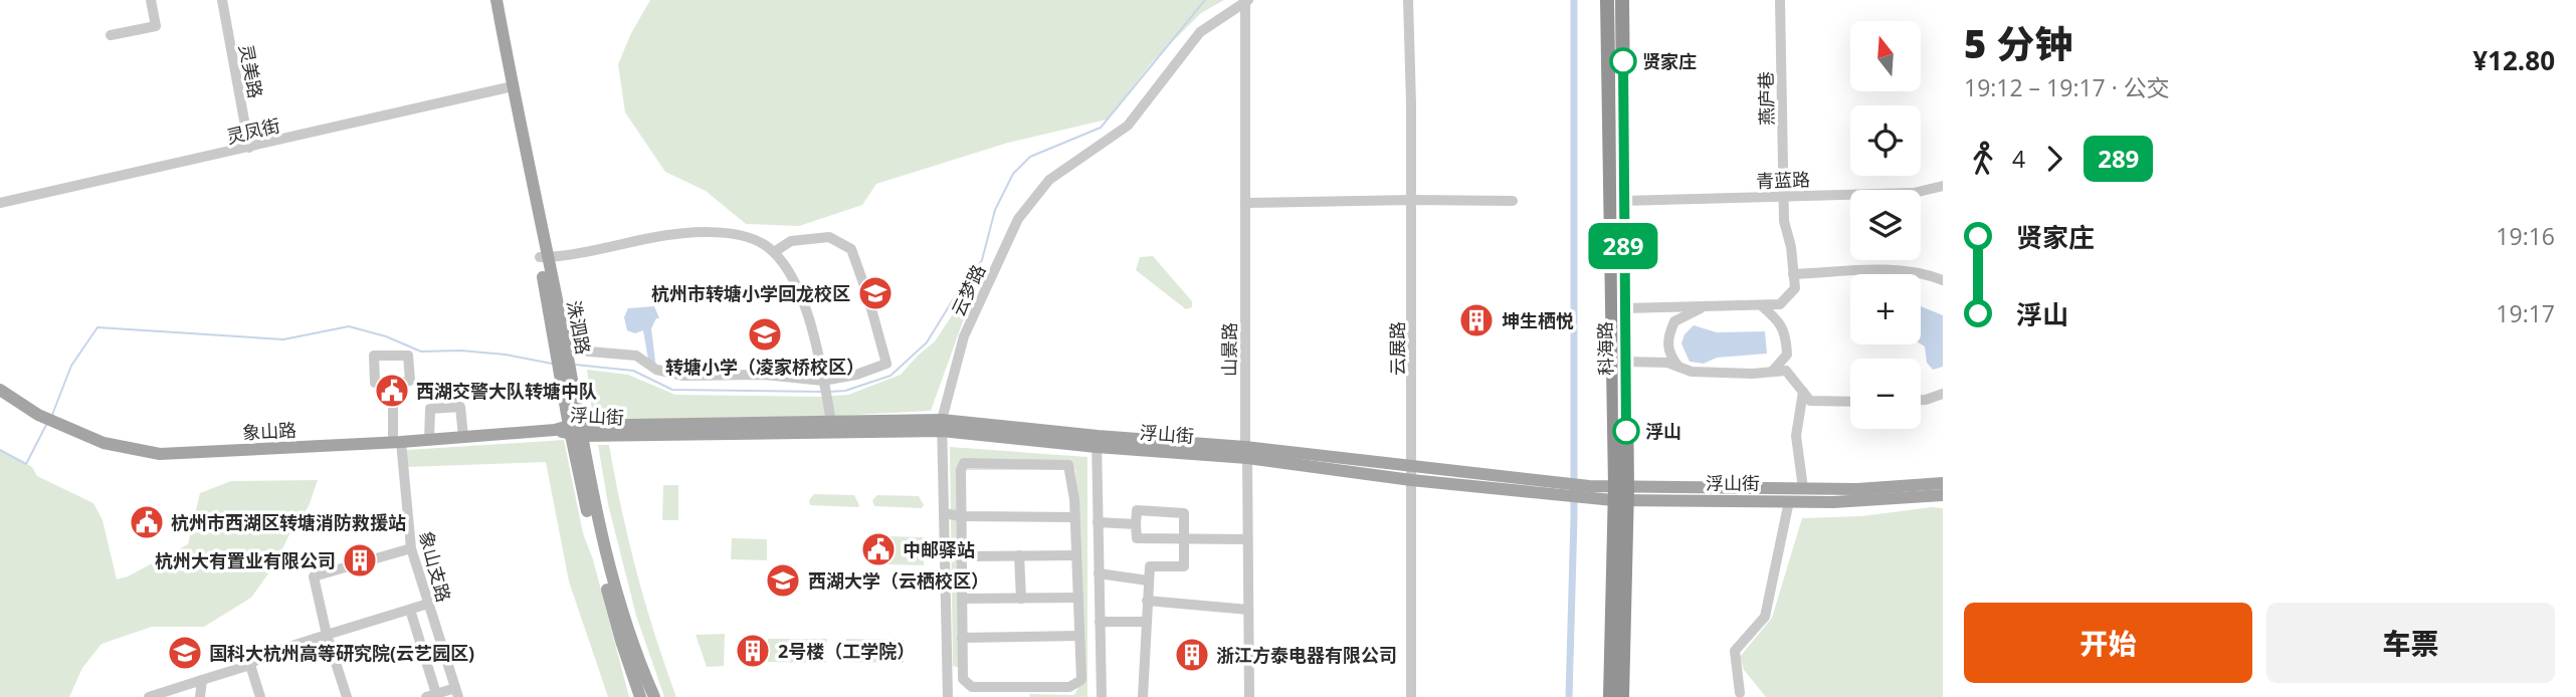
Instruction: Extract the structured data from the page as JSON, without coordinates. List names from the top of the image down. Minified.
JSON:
{"streets":{"highway":["科海路"],"main road":["洙泗路","浮山街","象山路"],"street":["灵美路","燕庐巷","灵凤街","青蓝路","云梦路","云展路","山景路","象山支路"]},"crossings":[["灵美路","灵凤街"],["燕庐巷","青蓝路"],["灵凤街","洙泗路"],["青蓝路","科海路"],["云梦路","山景路"],["云梦路","浮山街"],["洙泗路","浮山街"],["云展路","浮山街"],["科海路","浮山街"],["山景路","浮山街"],["浮山街","象山路"],["象山路","象山支路"]],"places":{"other":["贤家庄","浮山"],"school or university":["杭州市转塘小学回龙校区","转塘小学（凌家桥校区）","西湖大学（云栖校区）","国科大杭州高等研究院(云艺园区)"],"building":["坤生栖悦","杭州大有置业有限公司","2号楼（工学院）","浙江方泰电器有限公司"],"public building":["西湖交警大队转塘中队","杭州市西湖区转塘消防救援站","中邮驿站"]},"lines":["bus line 289"],"north":"top","page":{"on_map":"289","heading":["5 分钟","19:12 – 19:17 · 公交","¥12.80"],"map_buttons":["+","−"],"legs":["4","289"],"list":[{"name":"贤家庄","value":"19:16"},{"name":"浮山","value":"19:17"}],"buttons":["开始","车票"]}}
